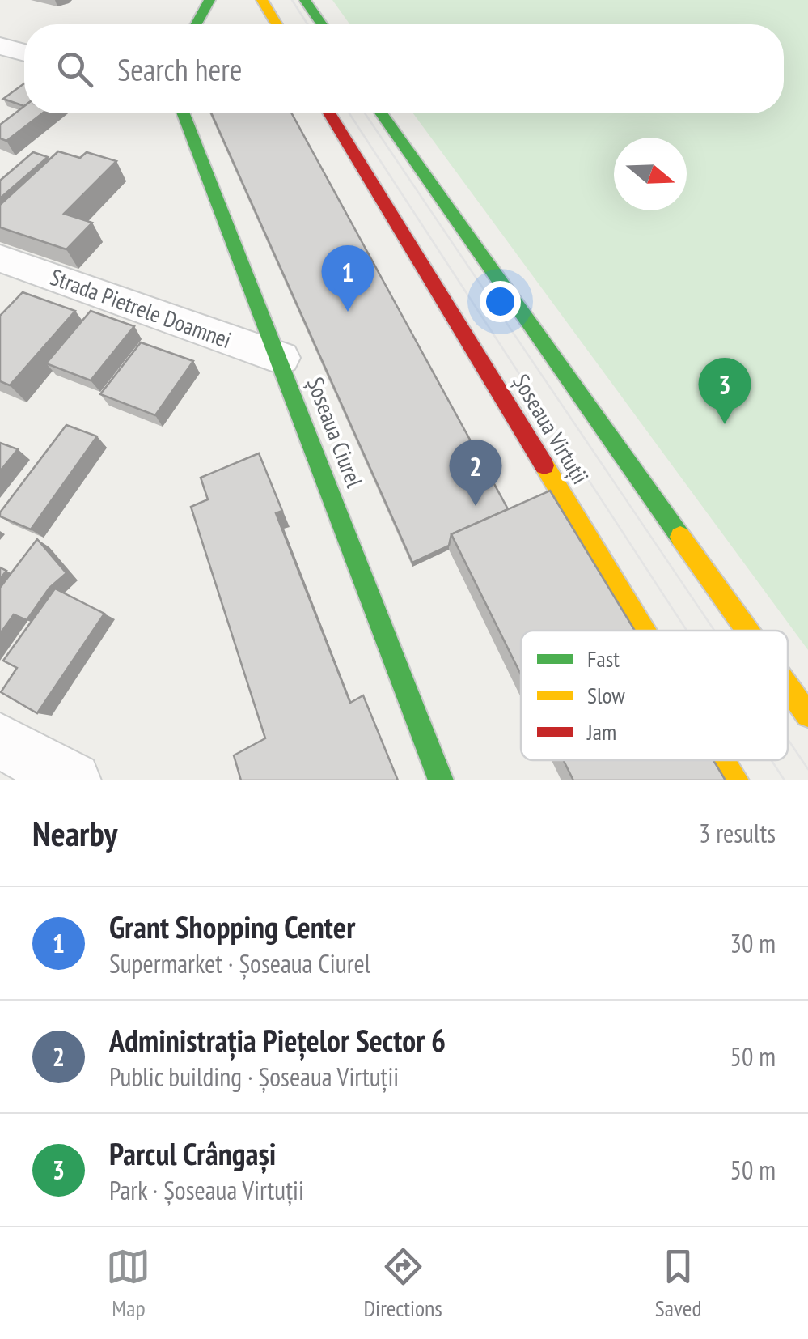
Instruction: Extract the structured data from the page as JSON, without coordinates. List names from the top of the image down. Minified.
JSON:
{"streets":{"main road":["Șoseaua Virtuții","Șoseaua Ciurel"],"street":["Strada Pietrele Doamnei"]},"crossings":[["Strada Pietrele Doamnei","Șoseaua Ciurel"]],"legend":["Fast","Slow","Jam"],"north":"right","page":{"search":"Search here","pins":["1","3","2"],"heading":["Nearby","3 results"],"list":[{"mark":"1","name":"Grant Shopping Center","note":"Supermarket · Șoseaua Ciurel","value":"30 m"},{"mark":"2","name":"Administrația Piețelor Sector 6","note":"Public building · Șoseaua Virtuții","value":"50 m"},{"mark":"3","name":"Parcul Crângași","note":"Park · Șoseaua Virtuții","value":"50 m"}],"nav":["Map","Directions","Saved"]}}
